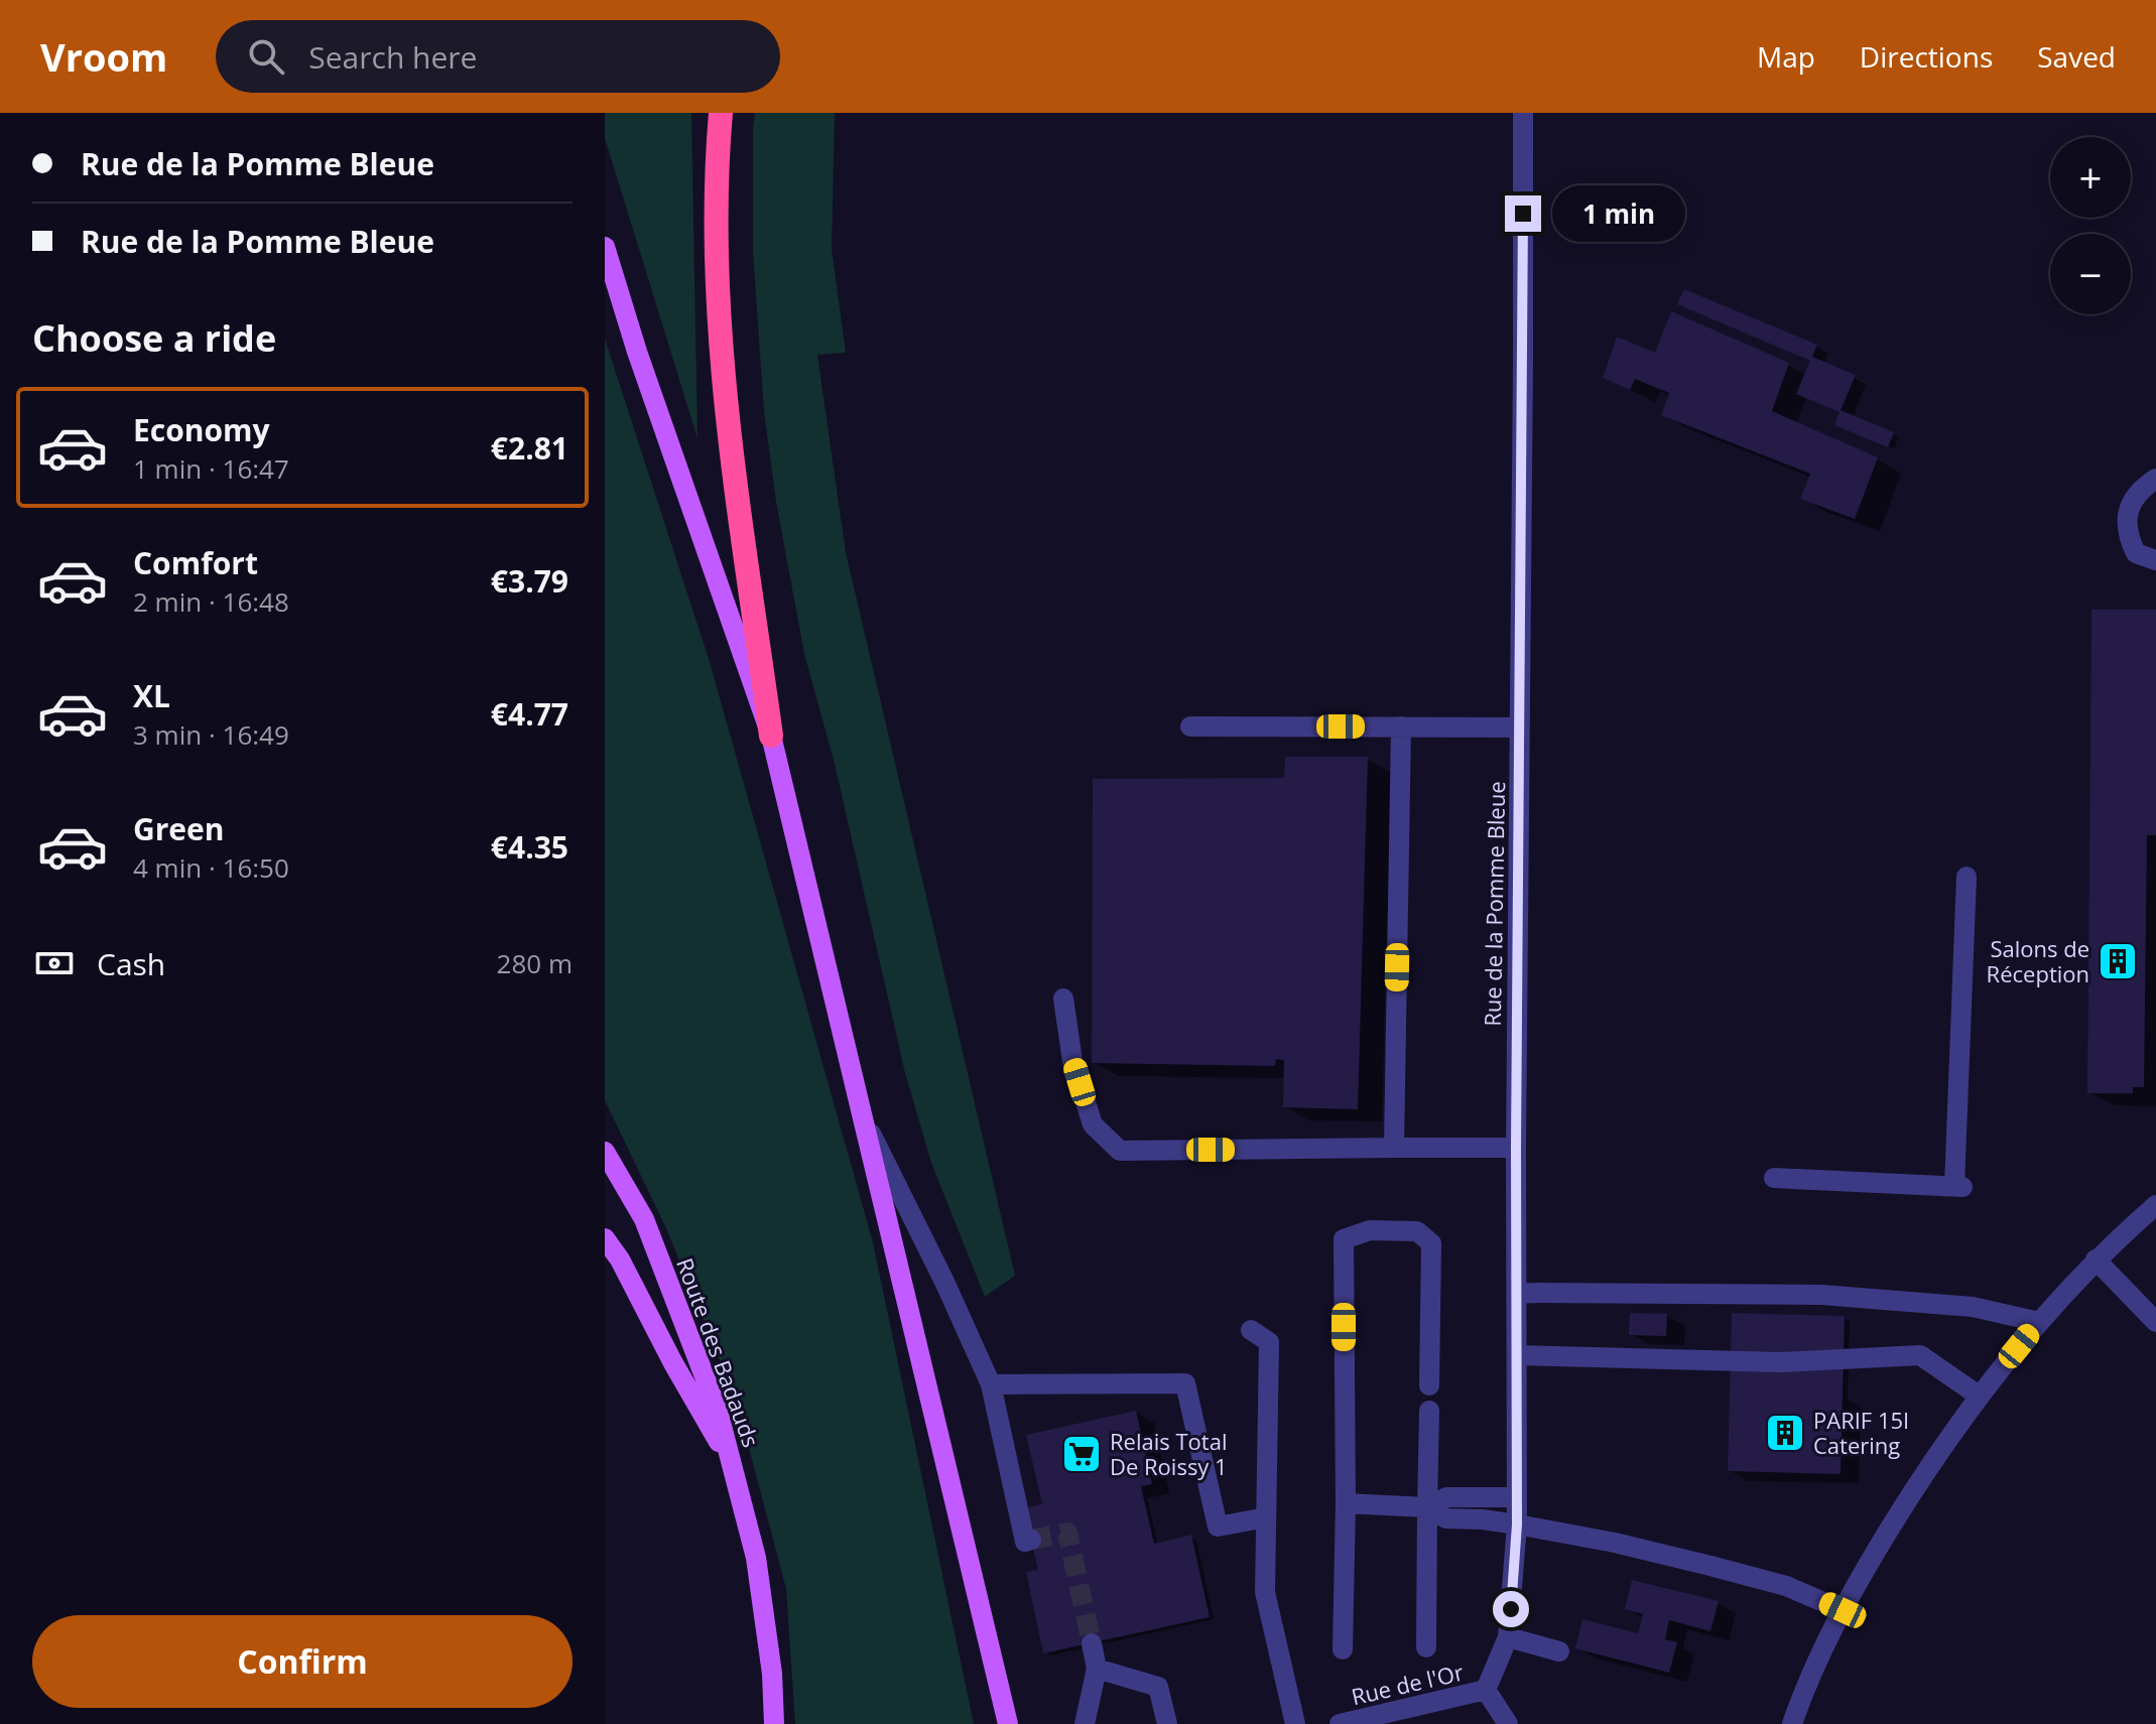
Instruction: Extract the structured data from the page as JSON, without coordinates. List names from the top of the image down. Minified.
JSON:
{"streets":{"main road":["Route des Badauds"],"street":["Rue de la Pomme Bleue","Rue de l'Or"]},"crossings":[["Rue de la Pomme Bleue","Rue de l'Or"]],"places":{"building":["Salons de Réception","PARIF 15I Catering"],"supermarket":["Relais Total De Roissy 1"]},"page":{"header":"Vroom","search":"Search here","nav":["Map","Directions","Saved"],"banner":["Rue de la Pomme Bleue","Rue de la Pomme Bleue"],"map_buttons":["+","−"],"bubble":"1 min","heading":"Choose a ride","list":[{"name":"Economy","note":"1 min · 16:47","value":"€2.81"},{"name":"Comfort","note":"2 min · 16:48","value":"€3.79"},{"name":"XL","note":"3 min · 16:49","value":"€4.77"},{"name":"Green","note":"4 min · 16:50","value":"€4.35"}],"pay":["Cash","280 m"],"buttons":"Confirm"}}
